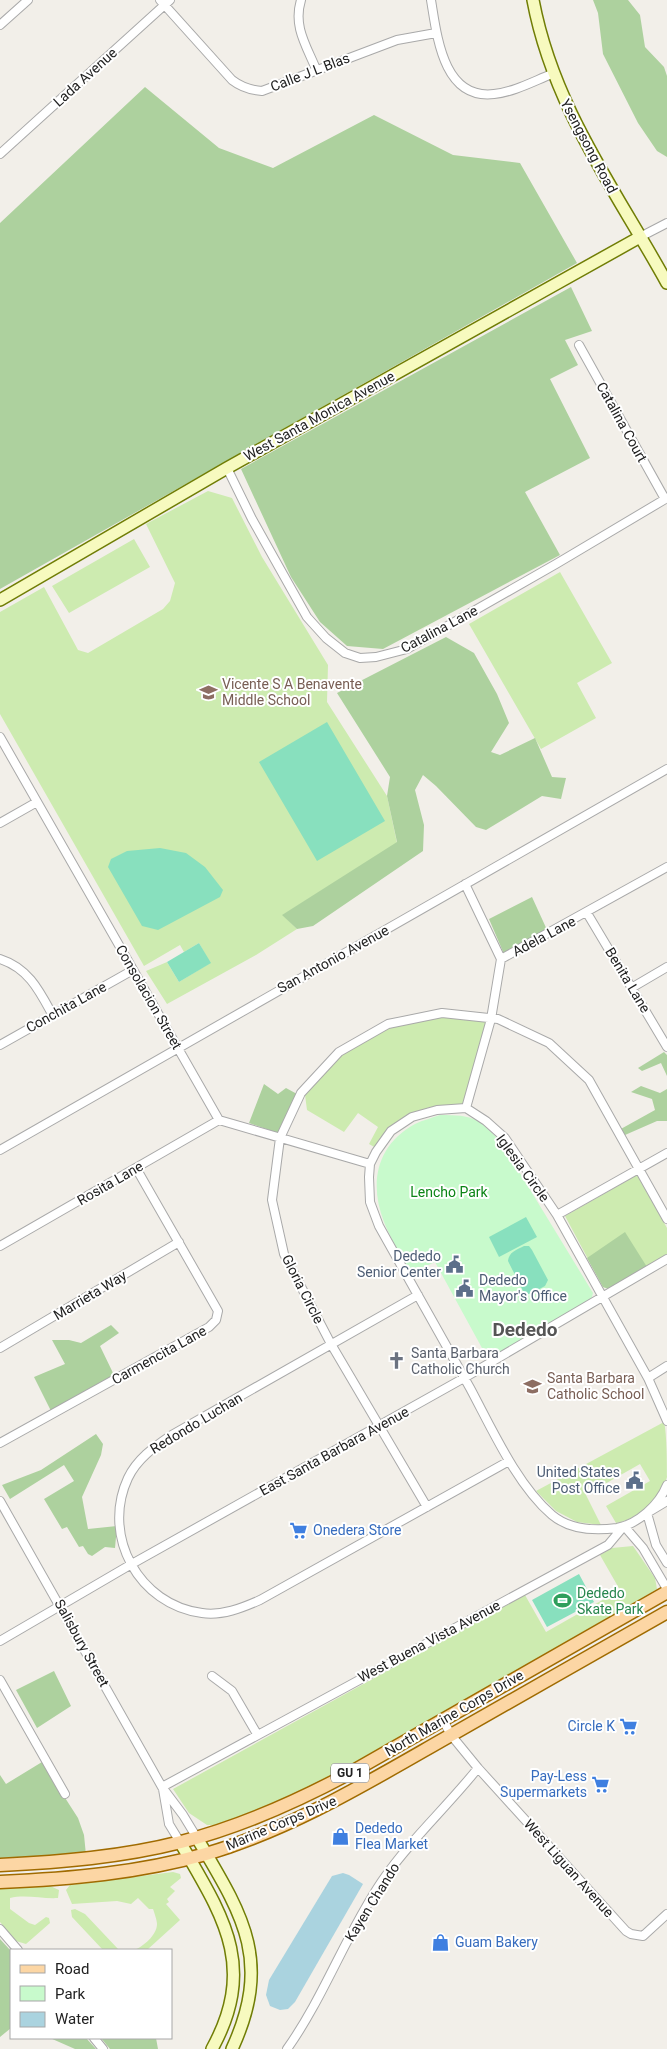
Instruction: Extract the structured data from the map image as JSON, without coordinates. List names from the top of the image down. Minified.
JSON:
{"streets":{"main road":["Ysengsong Road","West Santa Monica Avenue","North Marine Corps Drive","GU 1","Marine Corps Drive"],"street":["Calle J L Blas","Lada Avenue","Catalina Court","Catalina Lane","Adela Lane","San Antonio Avenue","Benita Lane","Consolacion Street","Conchita Lane","Iglesia Circle","Rosita Lane","Gloria Circle","Marrieta Way","Carmencita Lane","Redondo Luchan","East Santa Barbara Avenue","West Buena Vista Avenue","Salisbury Street","West Liguan Avenue","Kayen Chando"]},"crossings":[["Calle J L Blas","Lada Avenue"],["Ysengsong Road","West Santa Monica Avenue"],["West Santa Monica Avenue","Catalina Lane"],["Catalina Court","Catalina Lane"],["Adela Lane","Benita Lane"],["Adela Lane","Iglesia Circle"],["Adela Lane","Gloria Circle"],["San Antonio Avenue","Consolacion Street"],["Consolacion Street","Conchita Lane"],["Consolacion Street","Rosita Lane"],["Iglesia Circle","East Santa Barbara Avenue"],["Rosita Lane","Carmencita Lane"],["Gloria Circle","Redondo Luchan"],["Gloria Circle","East Santa Barbara Avenue"],["Marrieta Way","Carmencita Lane"],["Redondo Luchan","East Santa Barbara Avenue"],["East Santa Barbara Avenue","Salisbury Street"],["West Buena Vista Avenue","Salisbury Street"],["Salisbury Street","North Marine Corps Drive"],["West Liguan Avenue","Kayen Chando"]],"districts":["Dededo"],"parks":["Lencho Park"],"places":{"school or university":["Vicente S A Benavente Middle School","Santa Barbara Catholic School"],"public building":["Dededo Senior Center","Dededo Mayor's Office","United States Post Office"],"church":["Santa Barbara Catholic Church"],"supermarket":["Onedera Store","Circle K","Pay-Less Supermarkets"],"sports":["Dededo Skate Park"],"shop":["Dededo Flea Market","Guam Bakery"]},"legend":["Road","Park","Water"]}
